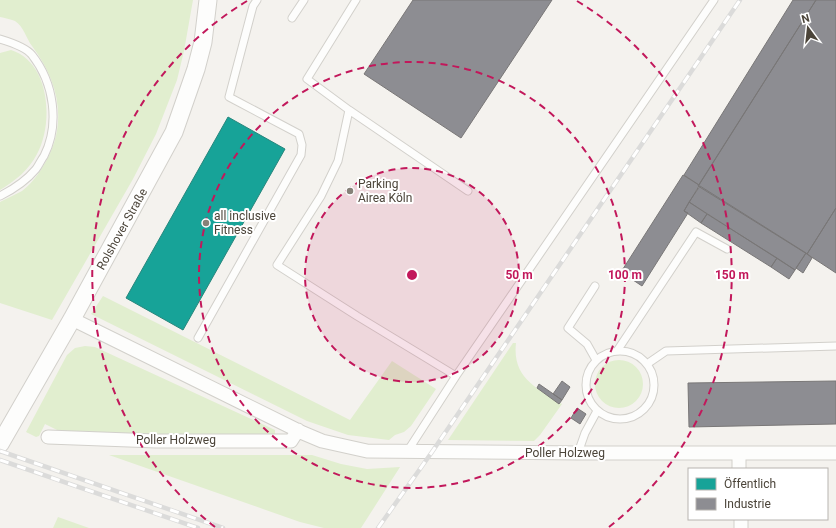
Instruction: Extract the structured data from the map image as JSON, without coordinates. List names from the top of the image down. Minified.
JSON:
{"streets":{"street":["Rolshover Straße","Poller Holzweg"]},"crossings":[["Rolshover Straße","Poller Holzweg"]],"places":["Parking Airea Köln","all inclusive Fitness"],"legend":["Öffentlich","Industrie"],"north":"top","rings":["50 m","100 m","150 m"]}
